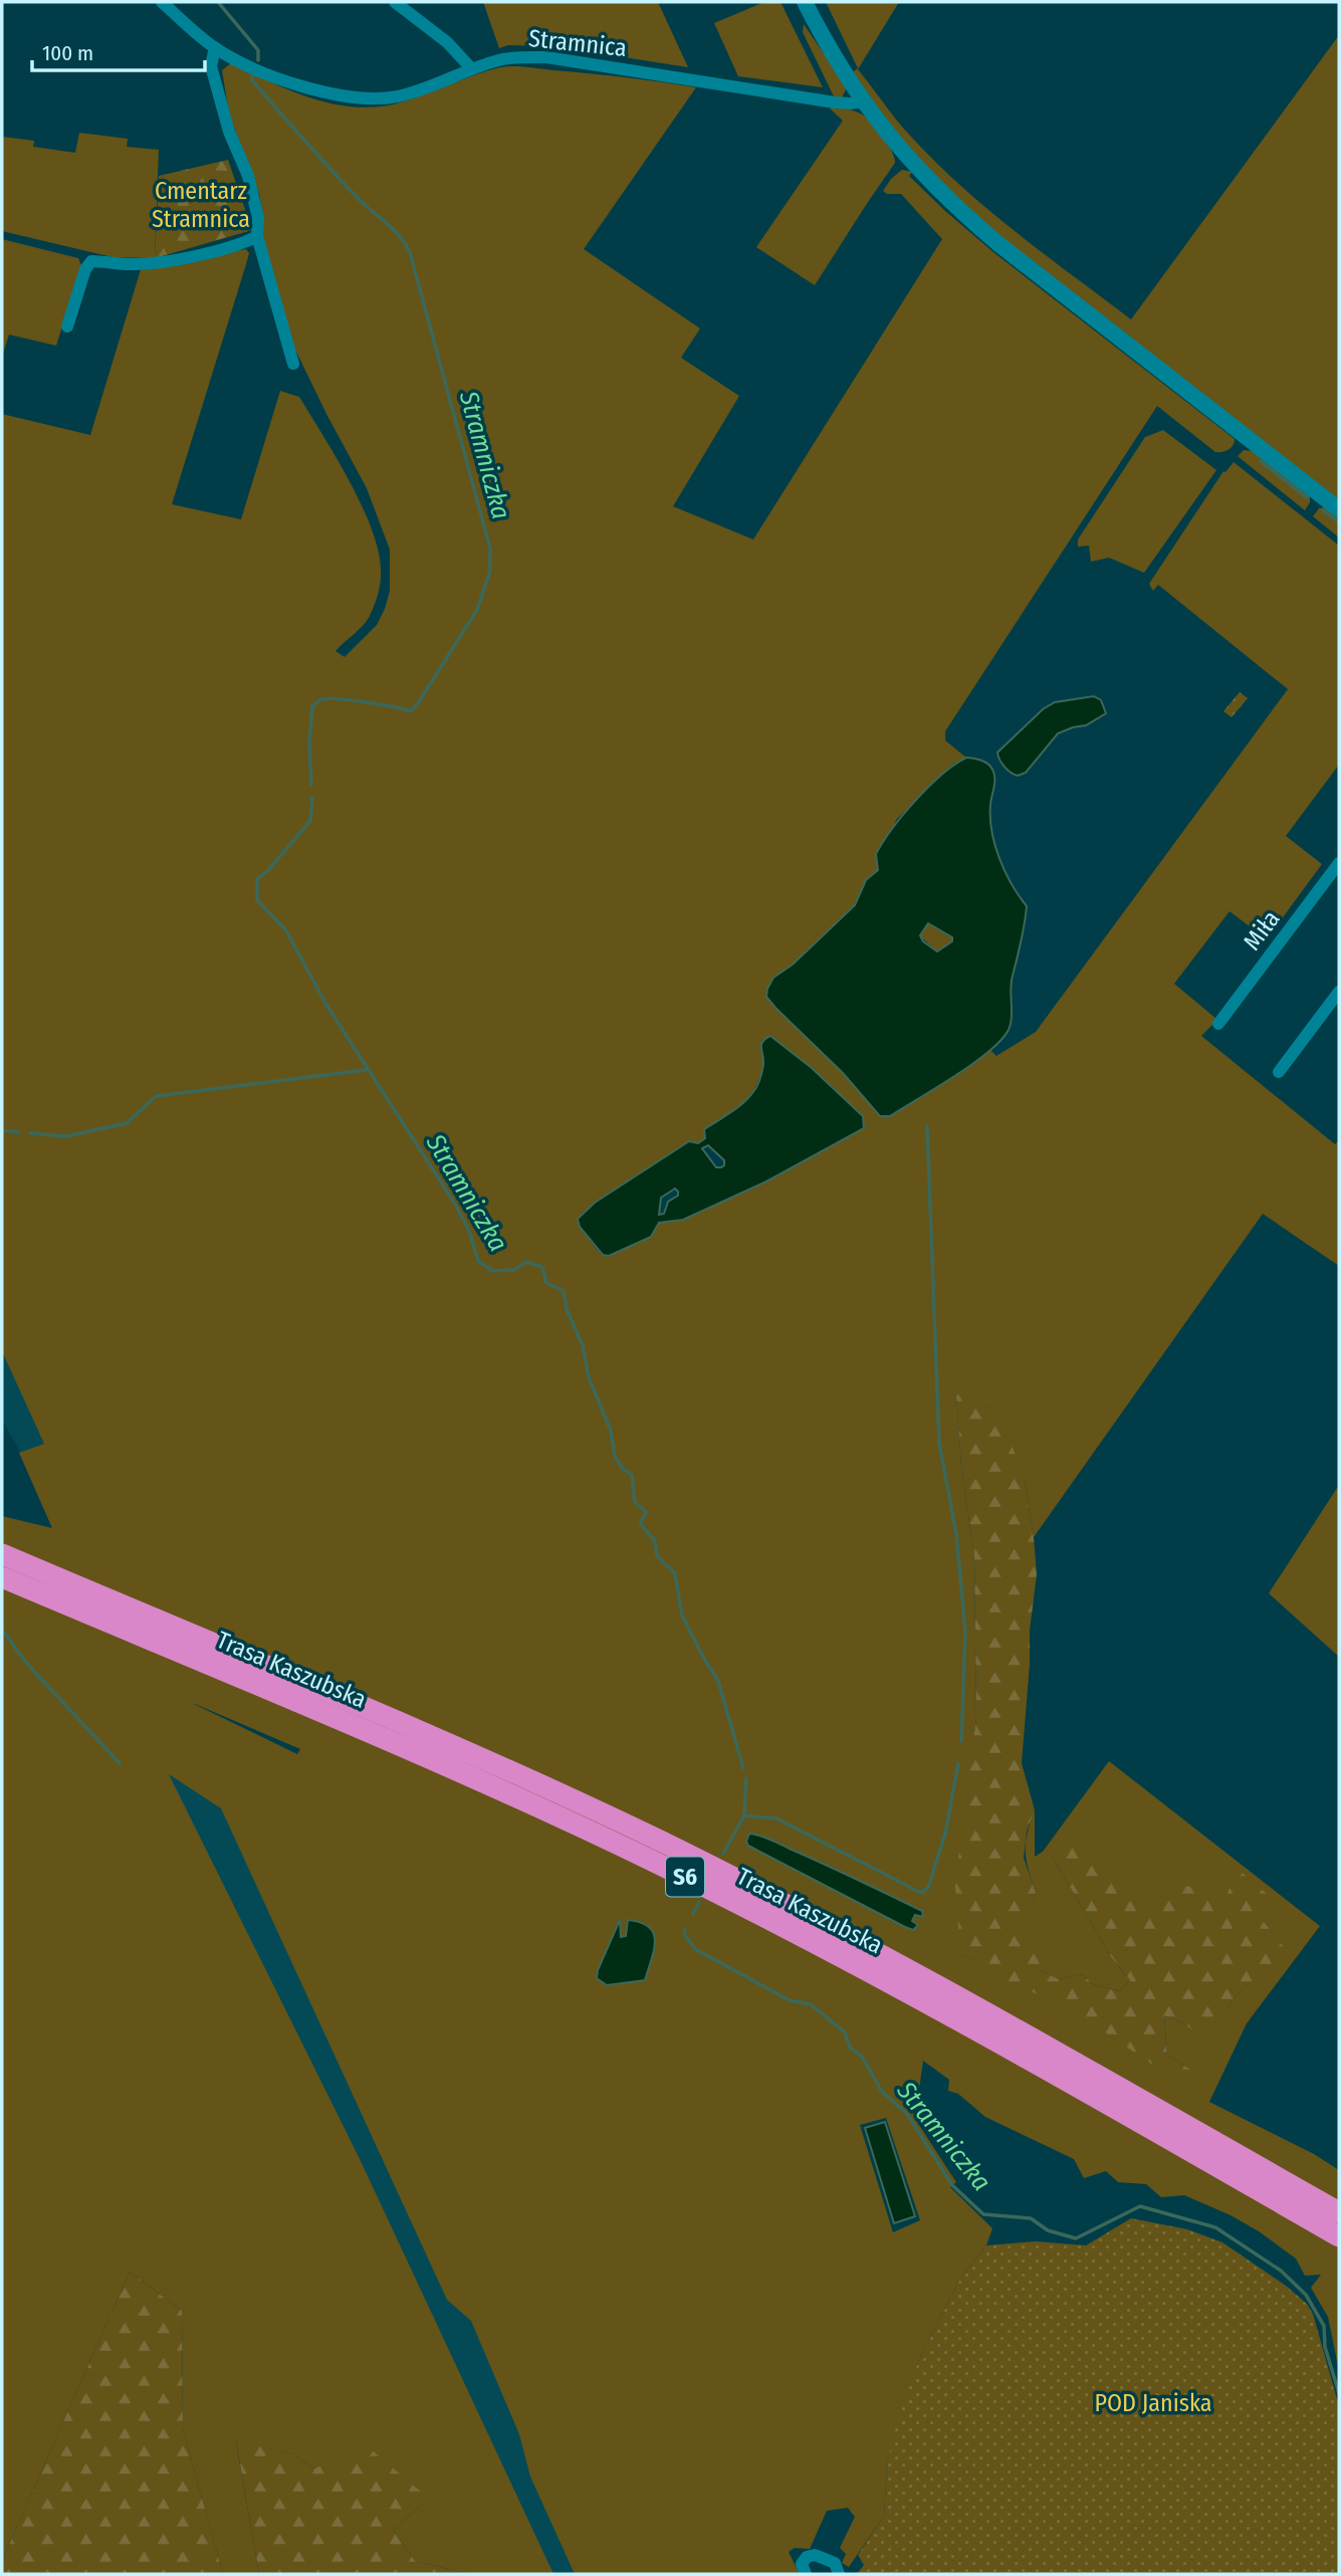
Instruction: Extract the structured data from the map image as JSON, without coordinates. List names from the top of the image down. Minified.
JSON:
{"streets":{"highway":["Trasa Kaszubska","S6"],"street":["Stramnica","Miła"]},"water":["Stramniczka"],"parks":["Cmentarz Stramnica","POD Janiska"],"scale_bar":"100 m"}
